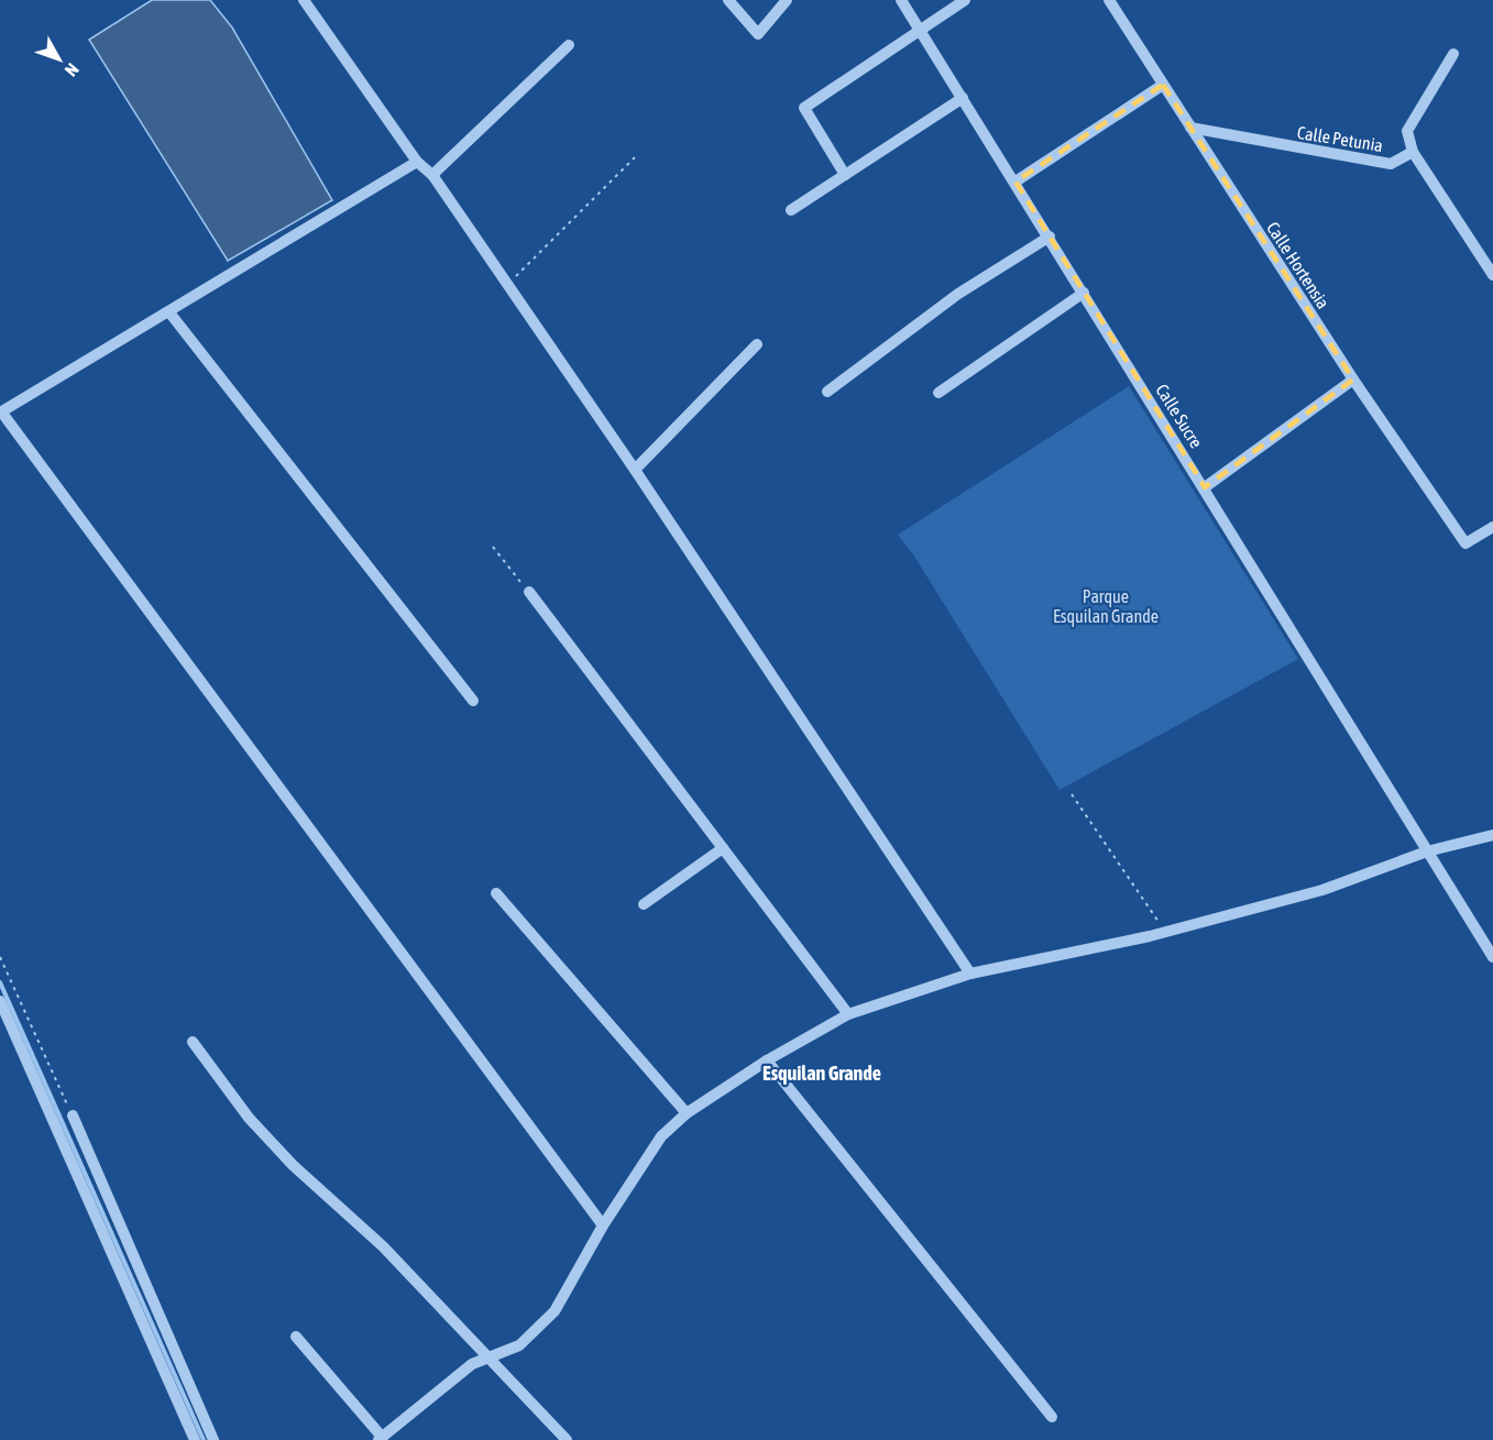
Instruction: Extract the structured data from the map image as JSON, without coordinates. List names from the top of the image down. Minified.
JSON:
{"streets":{"street":["Calle Petunia","Calle Hortensia","Calle Sucre"]},"crossings":[["Calle Petunia","Calle Hortensia"]],"districts":["Esquilan Grande"],"parks":["Parque Esquilan Grande"],"north":"bottom right"}
